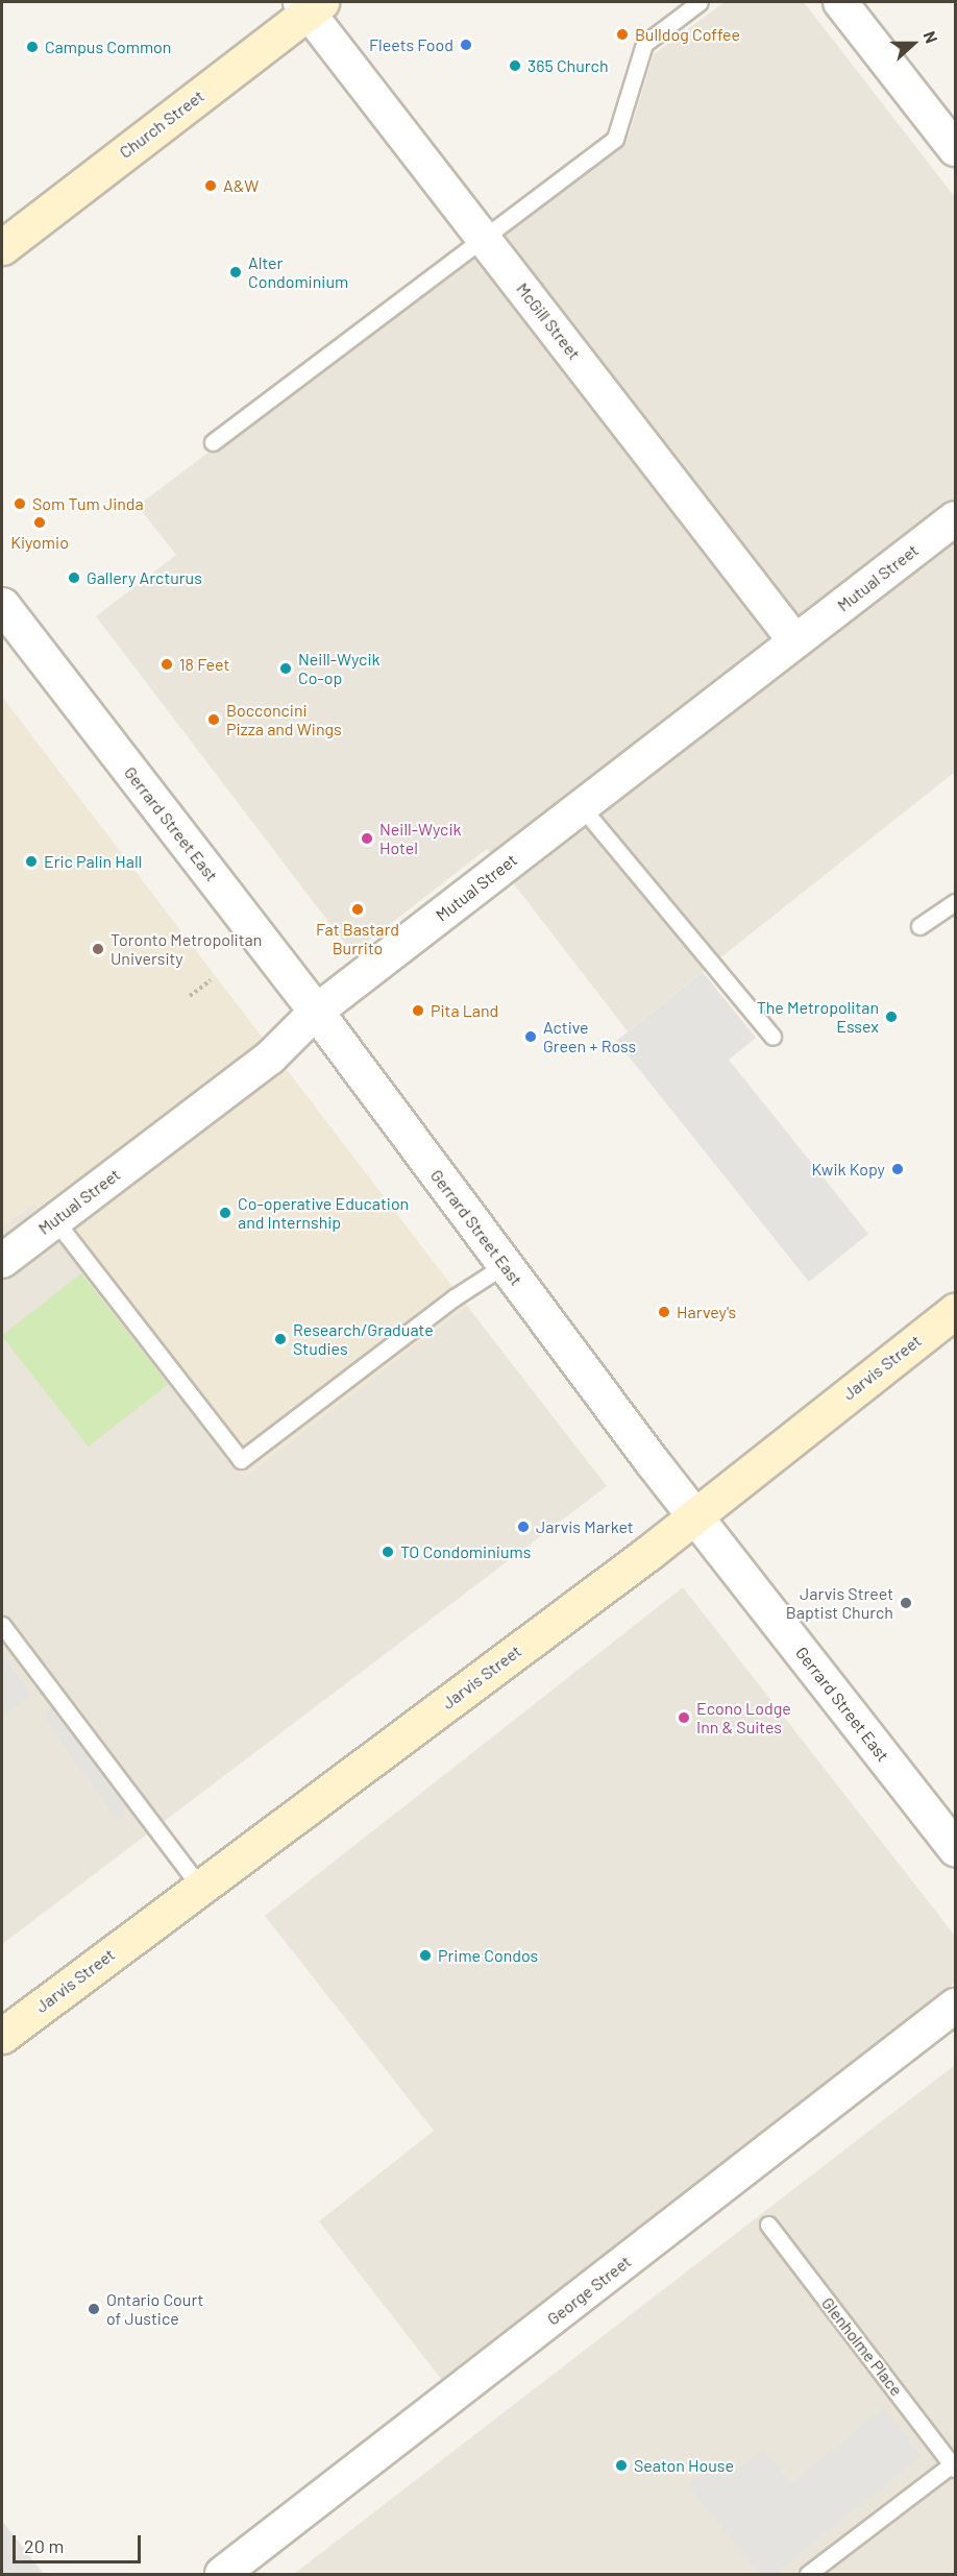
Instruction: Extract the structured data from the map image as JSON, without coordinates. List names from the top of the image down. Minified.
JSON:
{"streets":{"main road":["Church Street","Jarvis Street"],"street":["McGill Street","Mutual Street","Gerrard Street East","George Street"],"lane":["Glenholme Place"]},"crossings":[["Church Street","McGill Street"],["McGill Street","Mutual Street"],["Mutual Street","Gerrard Street East"],["Gerrard Street East","Jarvis Street"]],"places":["Bulldog Coffee","Fleets Food","Campus Common","365 Church","A&W","Alter Condominium","Som Tum Jinda","Kiyomio","Gallery Arcturus","18 Feet","Neill-Wycik Co-op","Bocconcini Pizza and Wings","Neill-Wycik Hotel","Eric Palin Hall","Fat Bastard Burrito","Toronto Metropolitan University","Pita Land","The Metropolitan Essex","Active Green + Ross","Kwik Kopy","Co-operative Education and Internship","Harvey's","Research/Graduate Studies","Jarvis Market","TO Condominiums","Jarvis Street Baptist Church","Econo Lodge Inn & Suites","Prime Condos","Ontario Court of Justice","Seaton House"],"scale_bar":"20 m","north":"right"}
